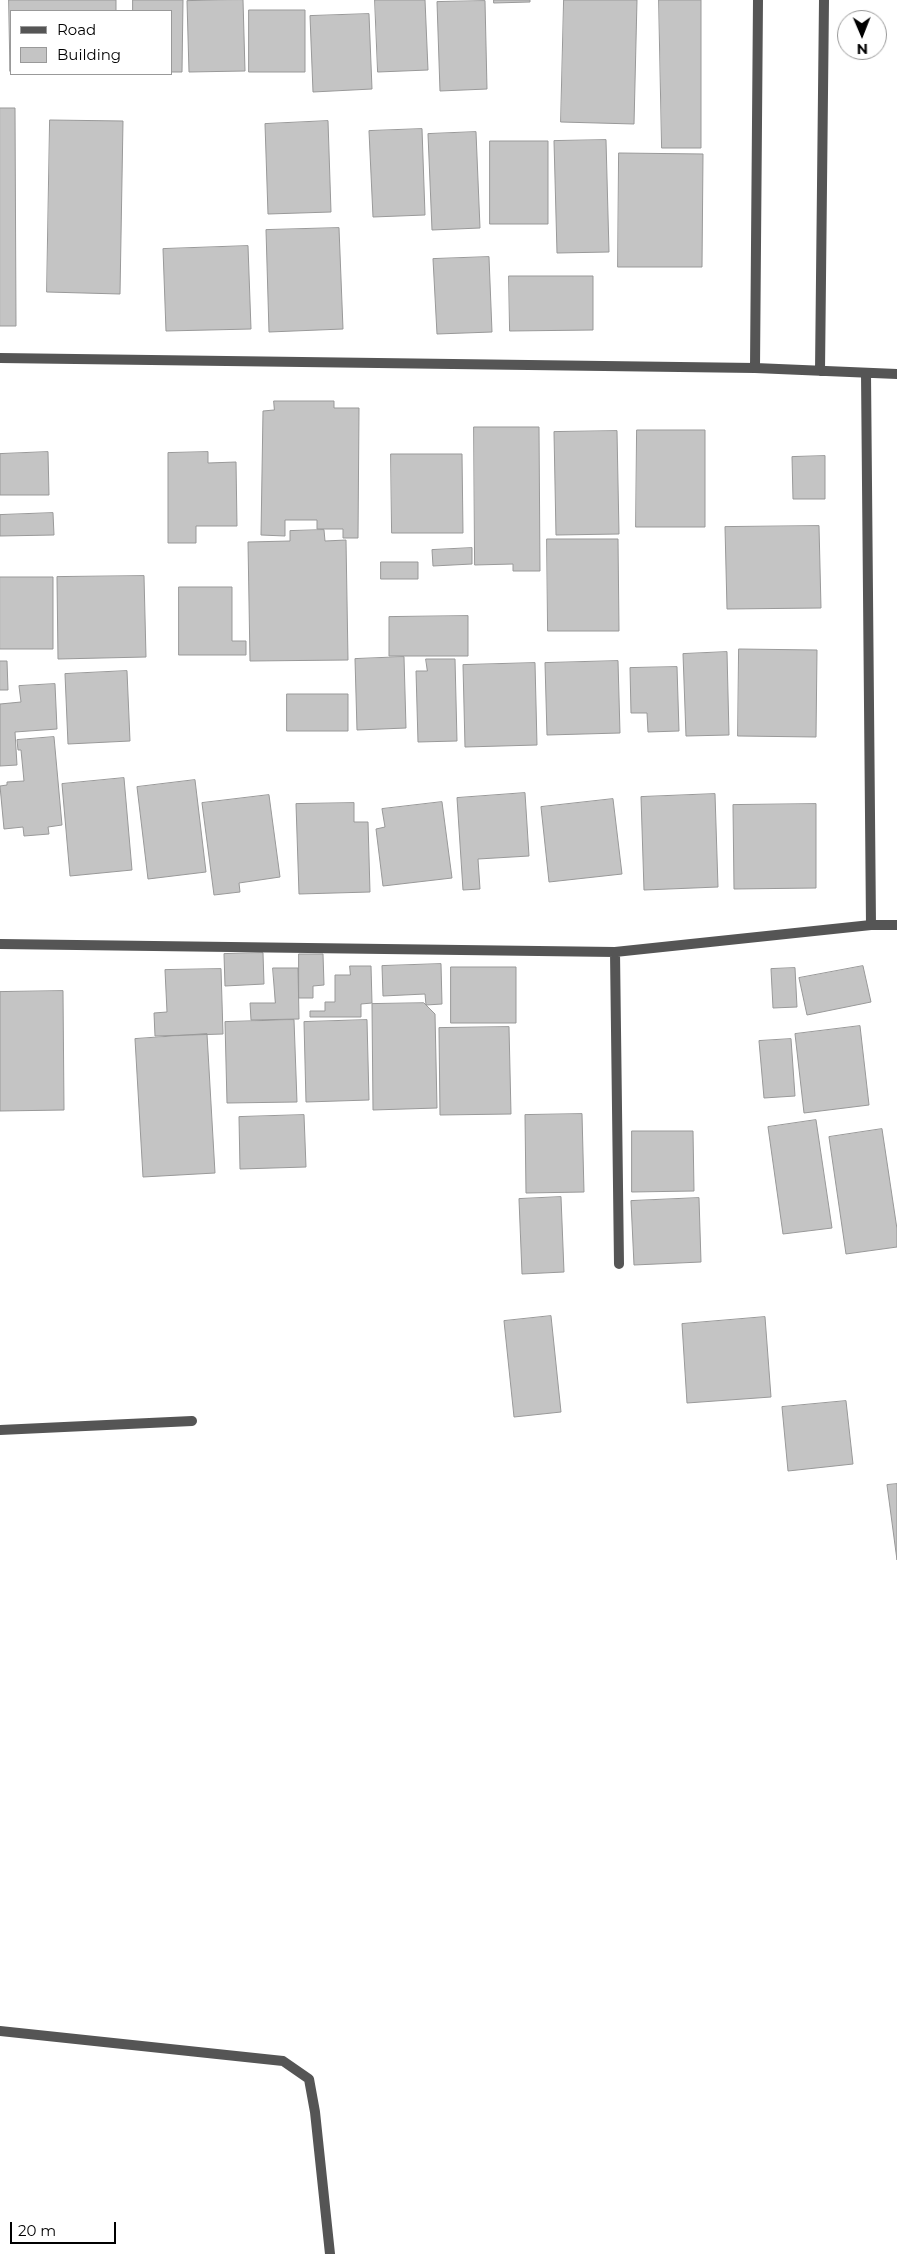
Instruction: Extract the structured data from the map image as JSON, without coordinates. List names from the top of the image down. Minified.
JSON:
{"legend":["Road","Building"],"scale_bar":"20 m","north":"bottom"}
